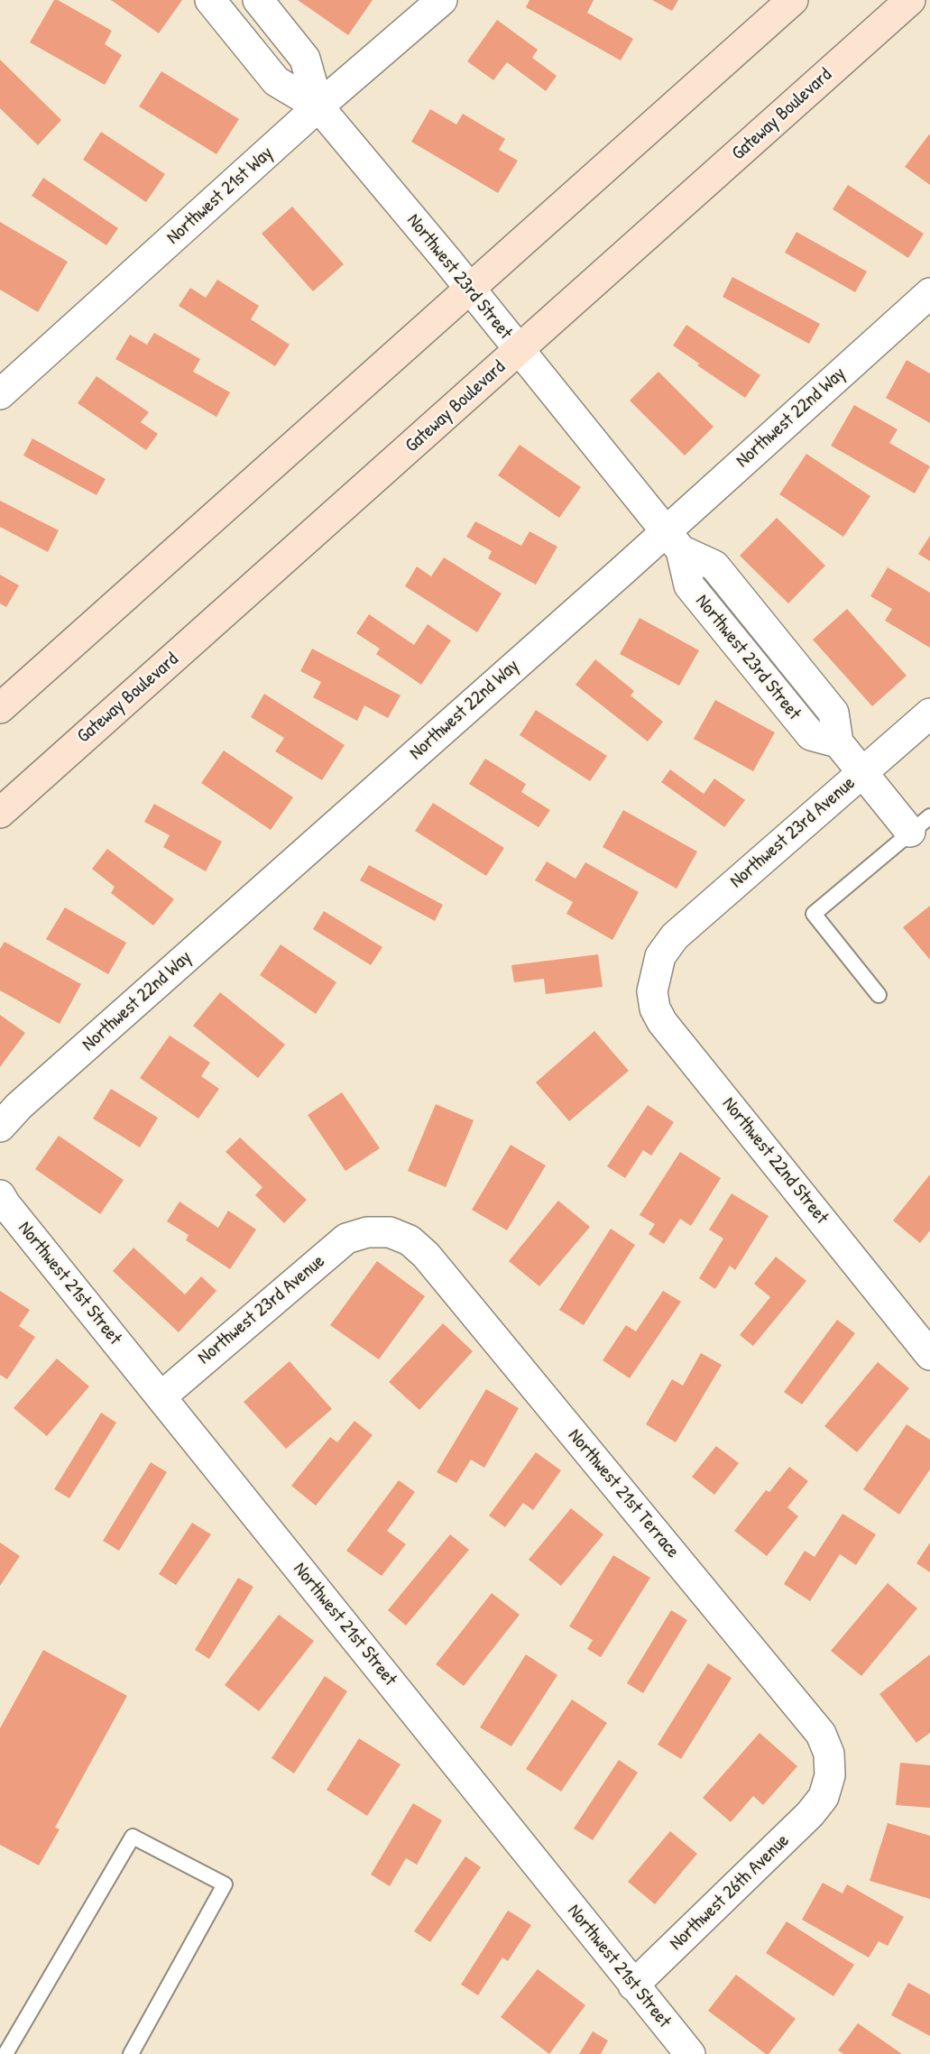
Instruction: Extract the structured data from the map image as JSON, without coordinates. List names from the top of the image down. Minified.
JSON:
{"streets":{"main road":["Gateway Boulevard"],"street":["Northwest 21st Way","Northwest 23rd Street","Northwest 22nd Way","Northwest 23rd Avenue","Northwest 22nd Street","Northwest 21st Street","Northwest 21st Terrace","Northwest 26th Avenue"]},"crossings":[["Gateway Boulevard","Northwest 23rd Street"],["Northwest 21st Way","Northwest 23rd Street"],["Northwest 23rd Street","Northwest 22nd Way"],["Northwest 23rd Street","Northwest 23rd Avenue"],["Northwest 23rd Avenue","Northwest 22nd Street"],["Northwest 23rd Avenue","Northwest 21st Street"],["Northwest 23rd Avenue","Northwest 21st Terrace"],["Northwest 21st Street","Northwest 26th Avenue"],["Northwest 21st Terrace","Northwest 26th Avenue"]]}
